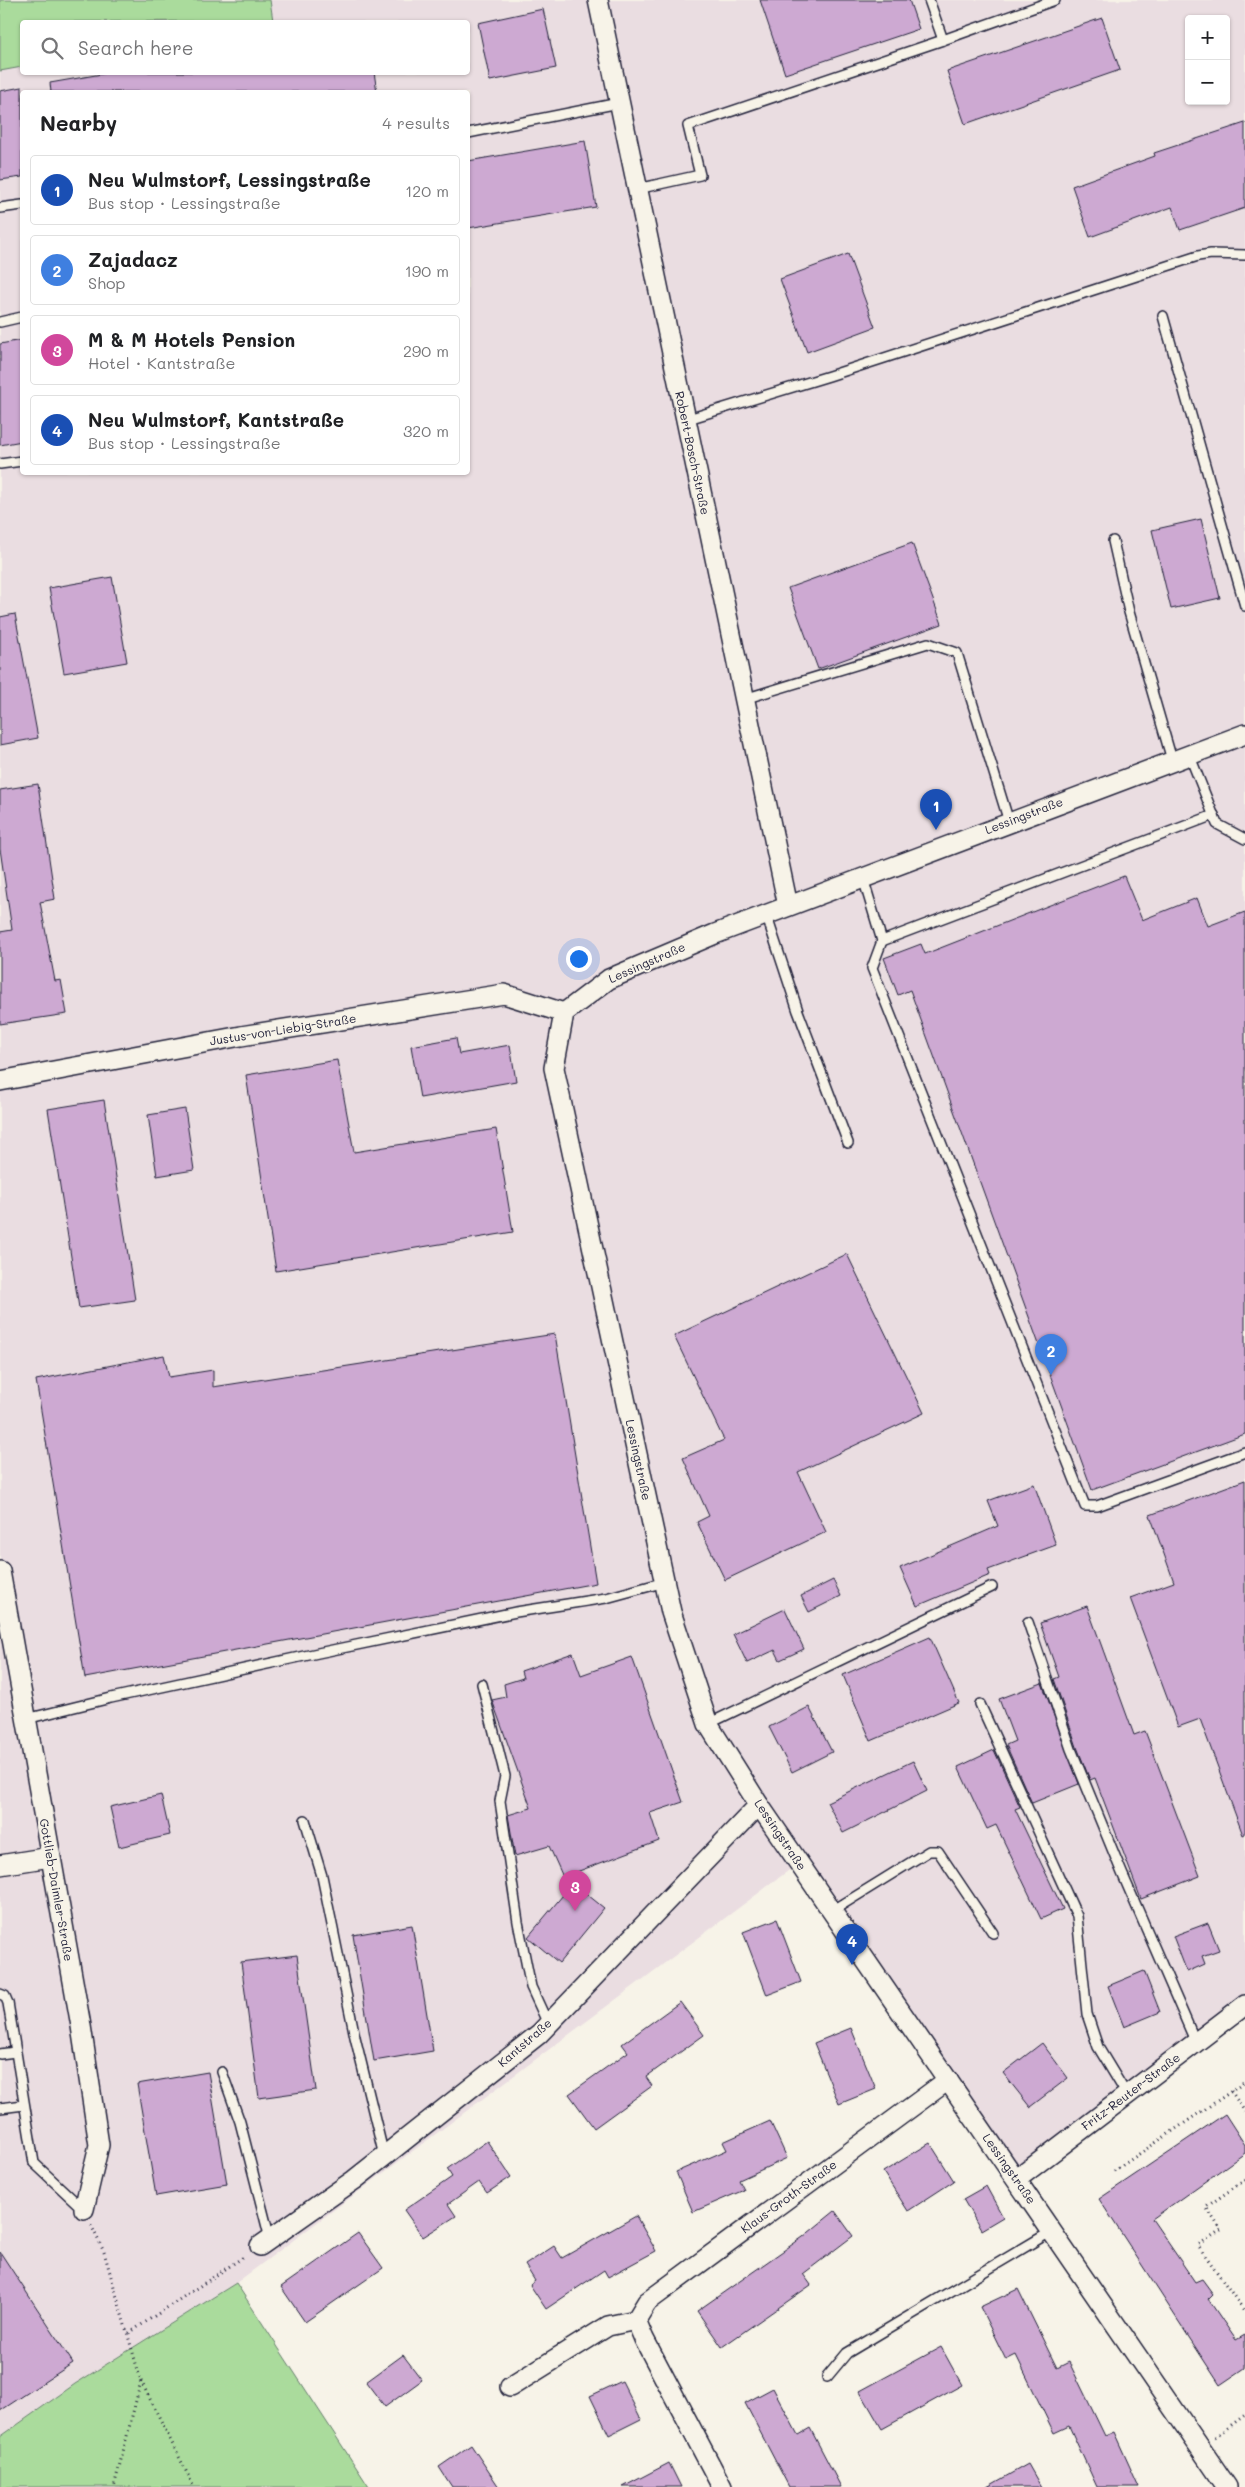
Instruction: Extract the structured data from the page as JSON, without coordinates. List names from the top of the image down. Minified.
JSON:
{"streets":{"street":["Robert-Bosch-Straße","Lessingstraße","Justus-von-Liebig-Straße","Gottlieb-Daimler-Straße","Kantstraße","Fritz-Reuter-Straße","Klaus-Groth-Straße"]},"crossings":[["Robert-Bosch-Straße","Lessingstraße"],["Lessingstraße","Justus-von-Liebig-Straße"],["Lessingstraße","Kantstraße"],["Lessingstraße","Fritz-Reuter-Straße"],["Lessingstraße","Klaus-Groth-Straße"]],"page":{"map_buttons":["+","−"],"search":"Search here","heading":["Nearby","4 results"],"list":[{"mark":"1","name":"Neu Wulmstorf, Lessingstraße","note":"Bus stop · Lessingstraße","value":"120 m"},{"mark":"2","name":"Zajadacz","note":"Shop","value":"190 m"},{"mark":"3","name":"M & M Hotels Pension","note":"Hotel · Kantstraße","value":"290 m"},{"mark":"4","name":"Neu Wulmstorf, Kantstraße","note":"Bus stop · Lessingstraße","value":"320 m"}],"pins":["1","2","3","4"]}}
